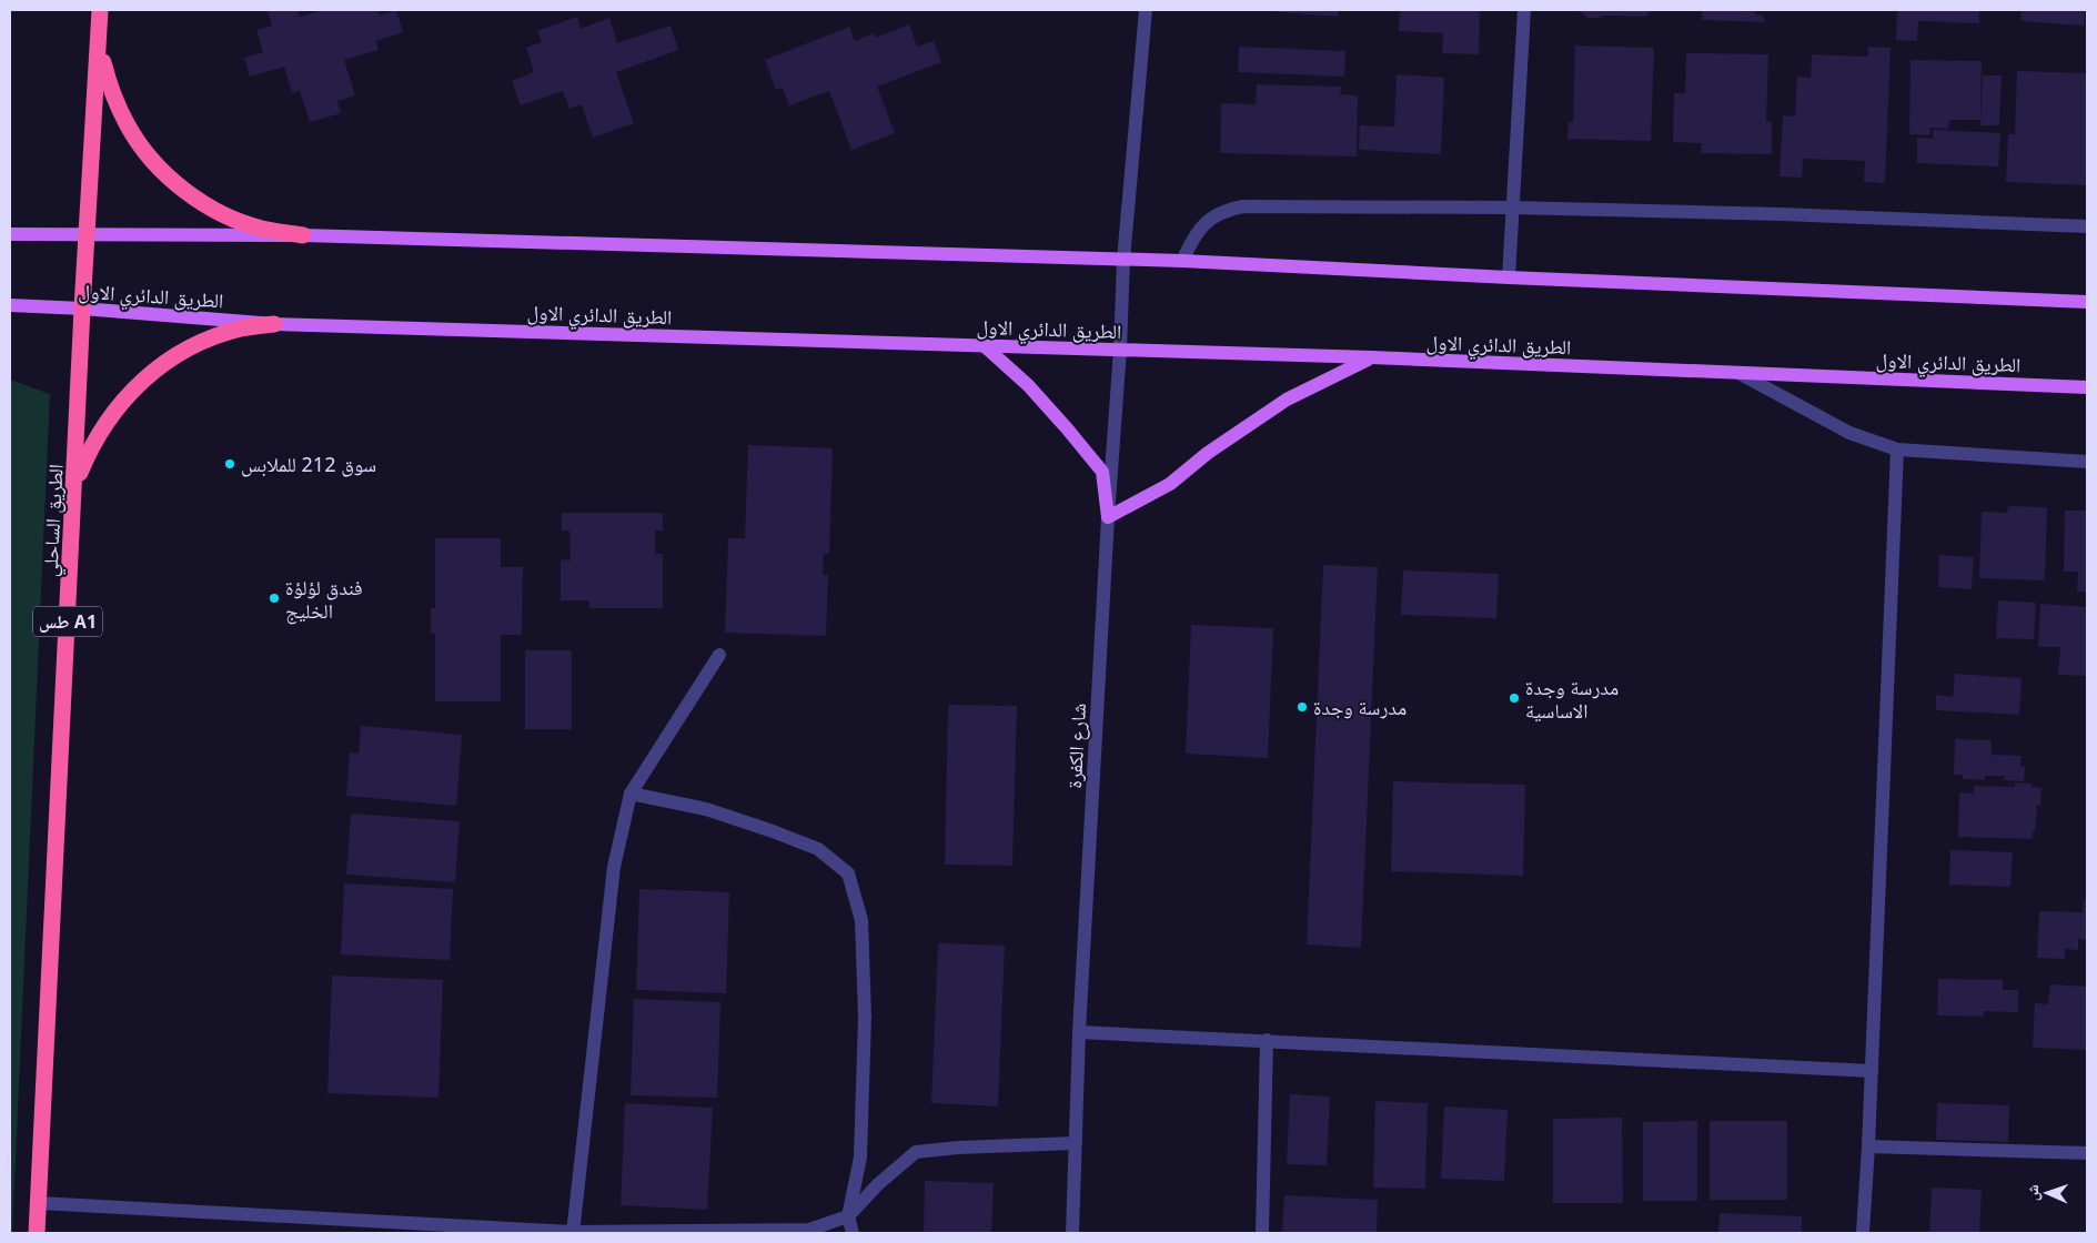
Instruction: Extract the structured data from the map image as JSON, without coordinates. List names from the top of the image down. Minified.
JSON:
{"streets":{"highway":["الطريق الساحلي","طس A1"],"main road":["الطريق الدائري الاول"],"street":["شارع الكفرة"]},"crossings":[["الطريق الدائري الاول","الطريق الساحلي"],["الطريق الدائري الاول","شارع الكفرة"]],"places":["سوق 212 للملابس","فندق لؤلؤة الخليج","مدرسة وجدة الاساسية","مدرسة وجدة"],"north":"left"}
